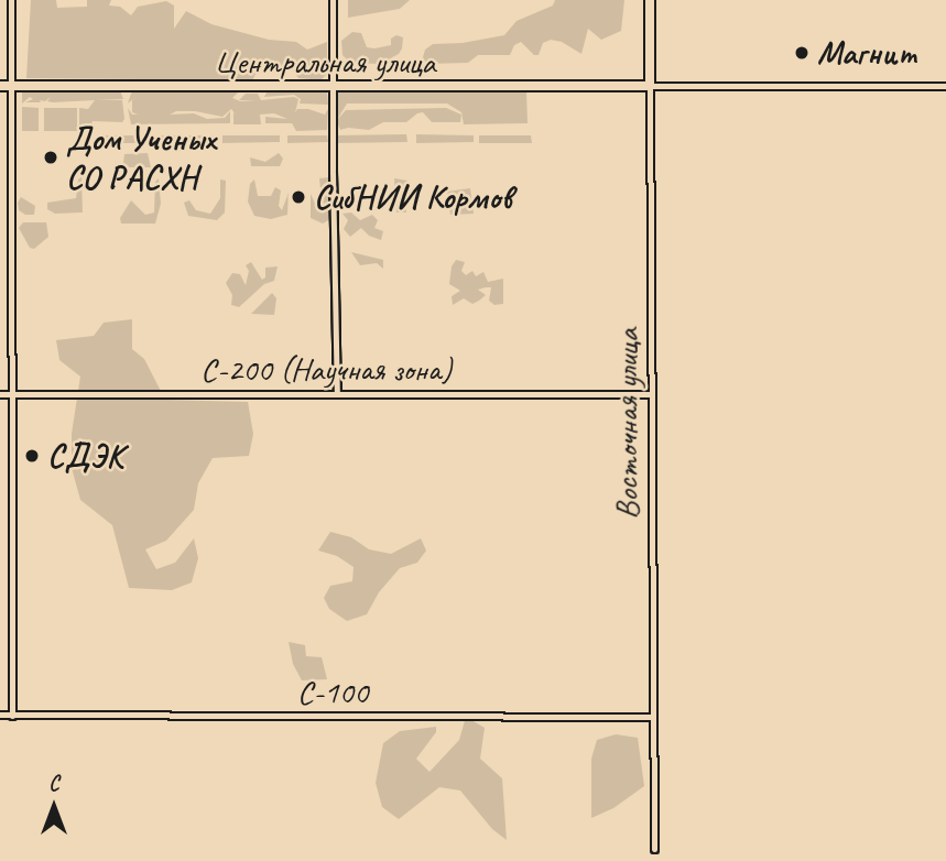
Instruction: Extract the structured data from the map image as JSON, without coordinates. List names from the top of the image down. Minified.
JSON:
{"streets":{"main road":["Центральная улица","Восточная улица"],"street":["С-200 (Научная зона)","С-100"]},"crossings":[["Центральная улица","Восточная улица"],["С-200 (Научная зона)","Восточная улица"],["Восточная улица","С-100"]],"places":["Магнит","Дом Ученых СО РАСХН","СибНИИ Кормов","СДЭК"],"north":"top"}
